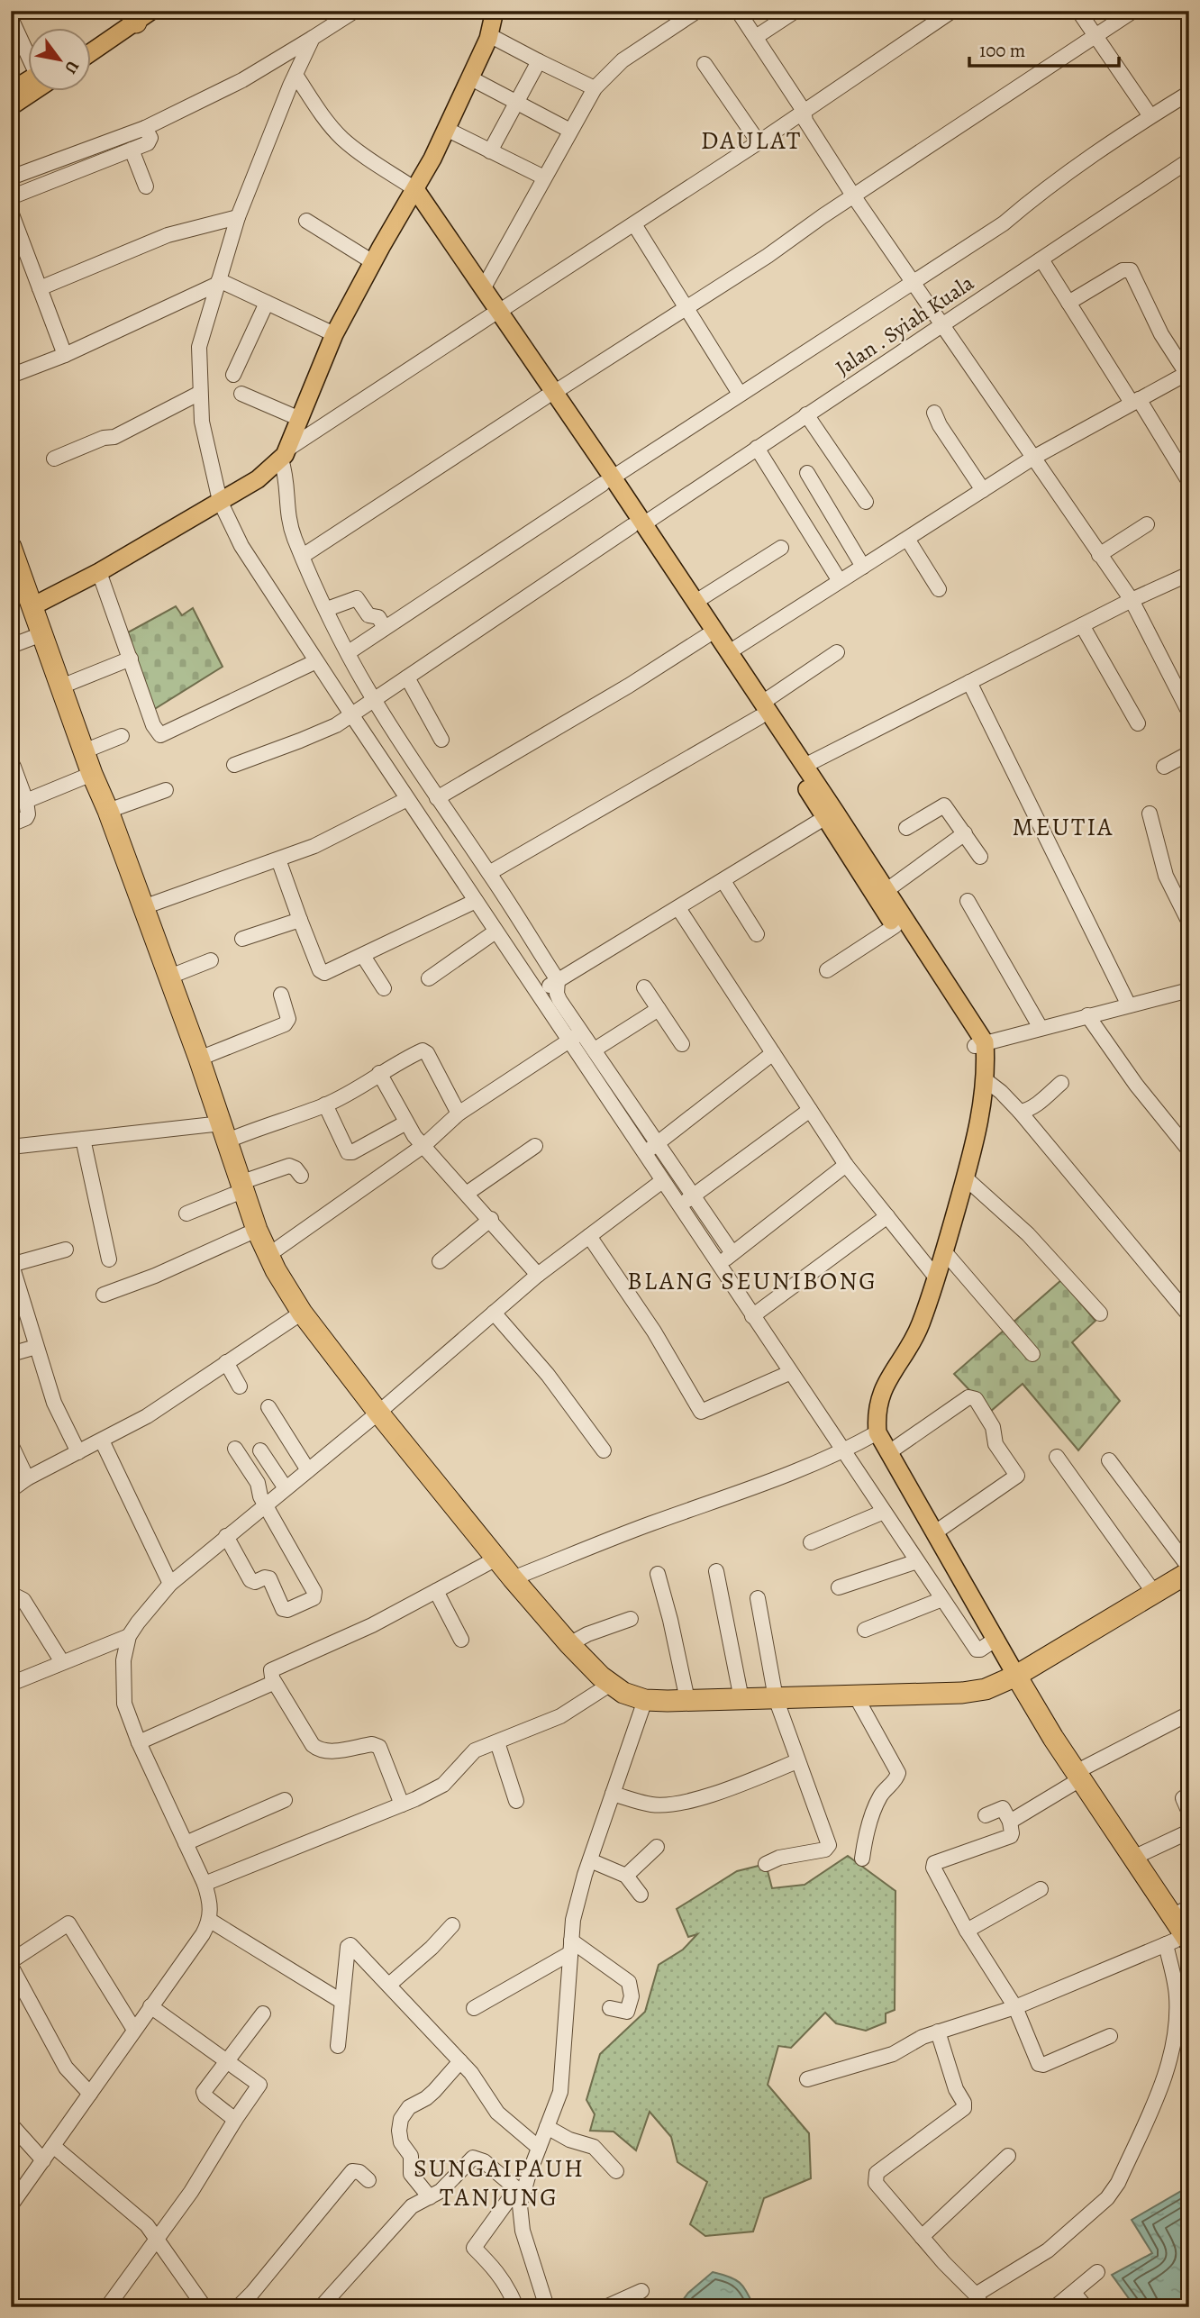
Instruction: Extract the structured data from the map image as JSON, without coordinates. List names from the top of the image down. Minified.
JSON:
{"streets":{"street":["Jalan . Syiah Kuala"]},"districts":["DAULAT","MEUTIA","BLANG SEUNIBONG","SUNGAIPAUH TANJUNG"],"scale_bar":"100 m","north":"bottom right"}
